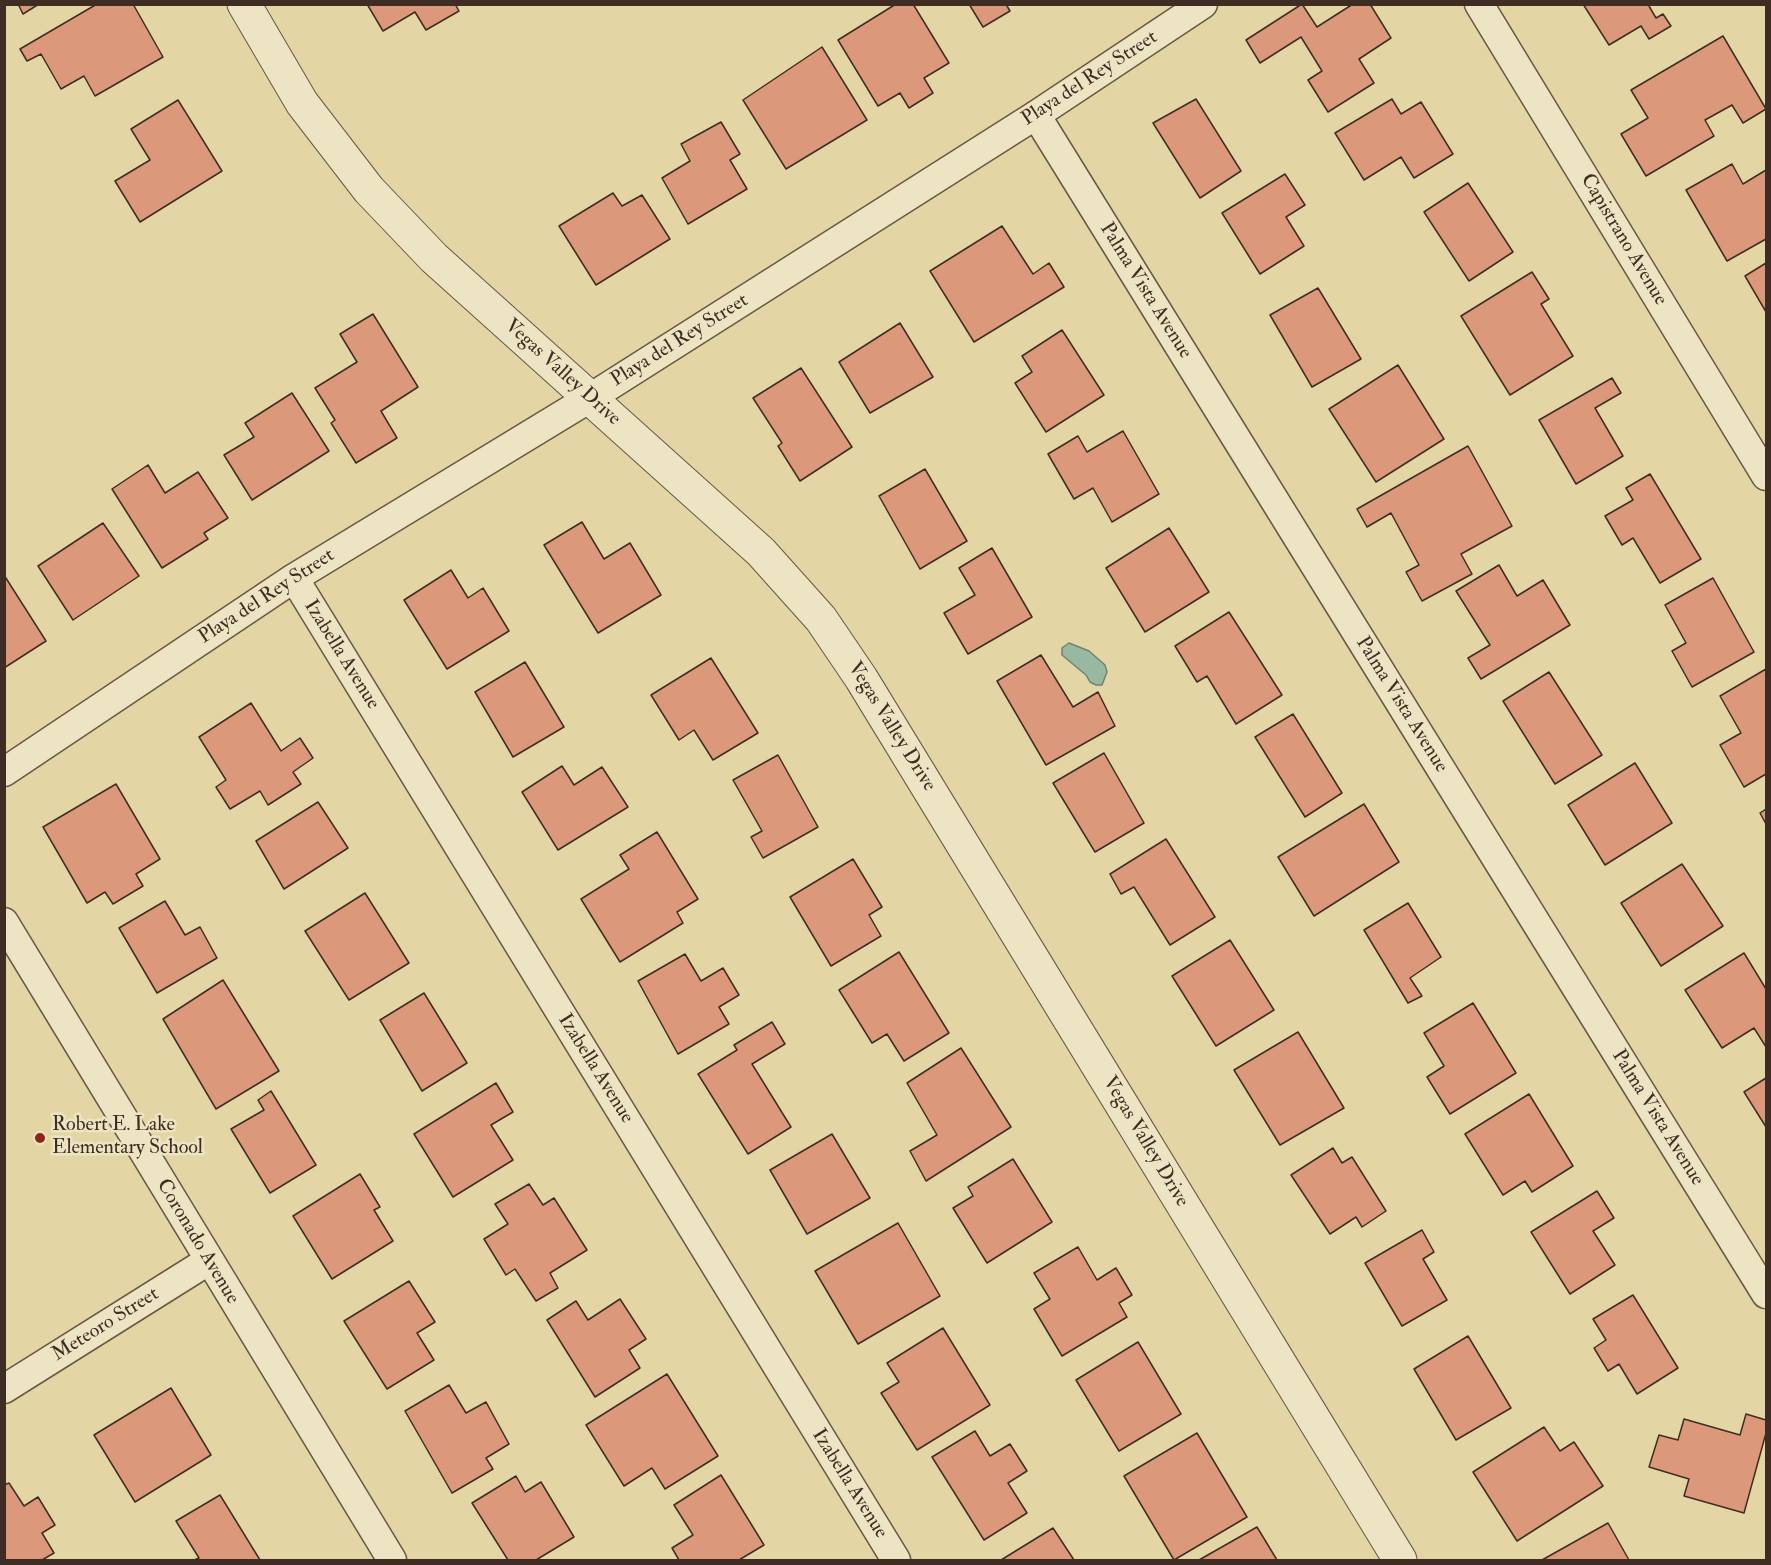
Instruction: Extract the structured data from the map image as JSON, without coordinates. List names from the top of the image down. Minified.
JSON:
{"streets":{"street":["Playa del Rey Street","Capistrano Avenue","Palma Vista Avenue","Vegas Valley Drive","Izabella Avenue","Coronado Avenue","Meteoro Street"]},"crossings":[["Playa del Rey Street","Palma Vista Avenue"],["Playa del Rey Street","Vegas Valley Drive"],["Playa del Rey Street","Izabella Avenue"],["Coronado Avenue","Meteoro Street"]],"places":["Robert E. Lake Elementary School"]}
